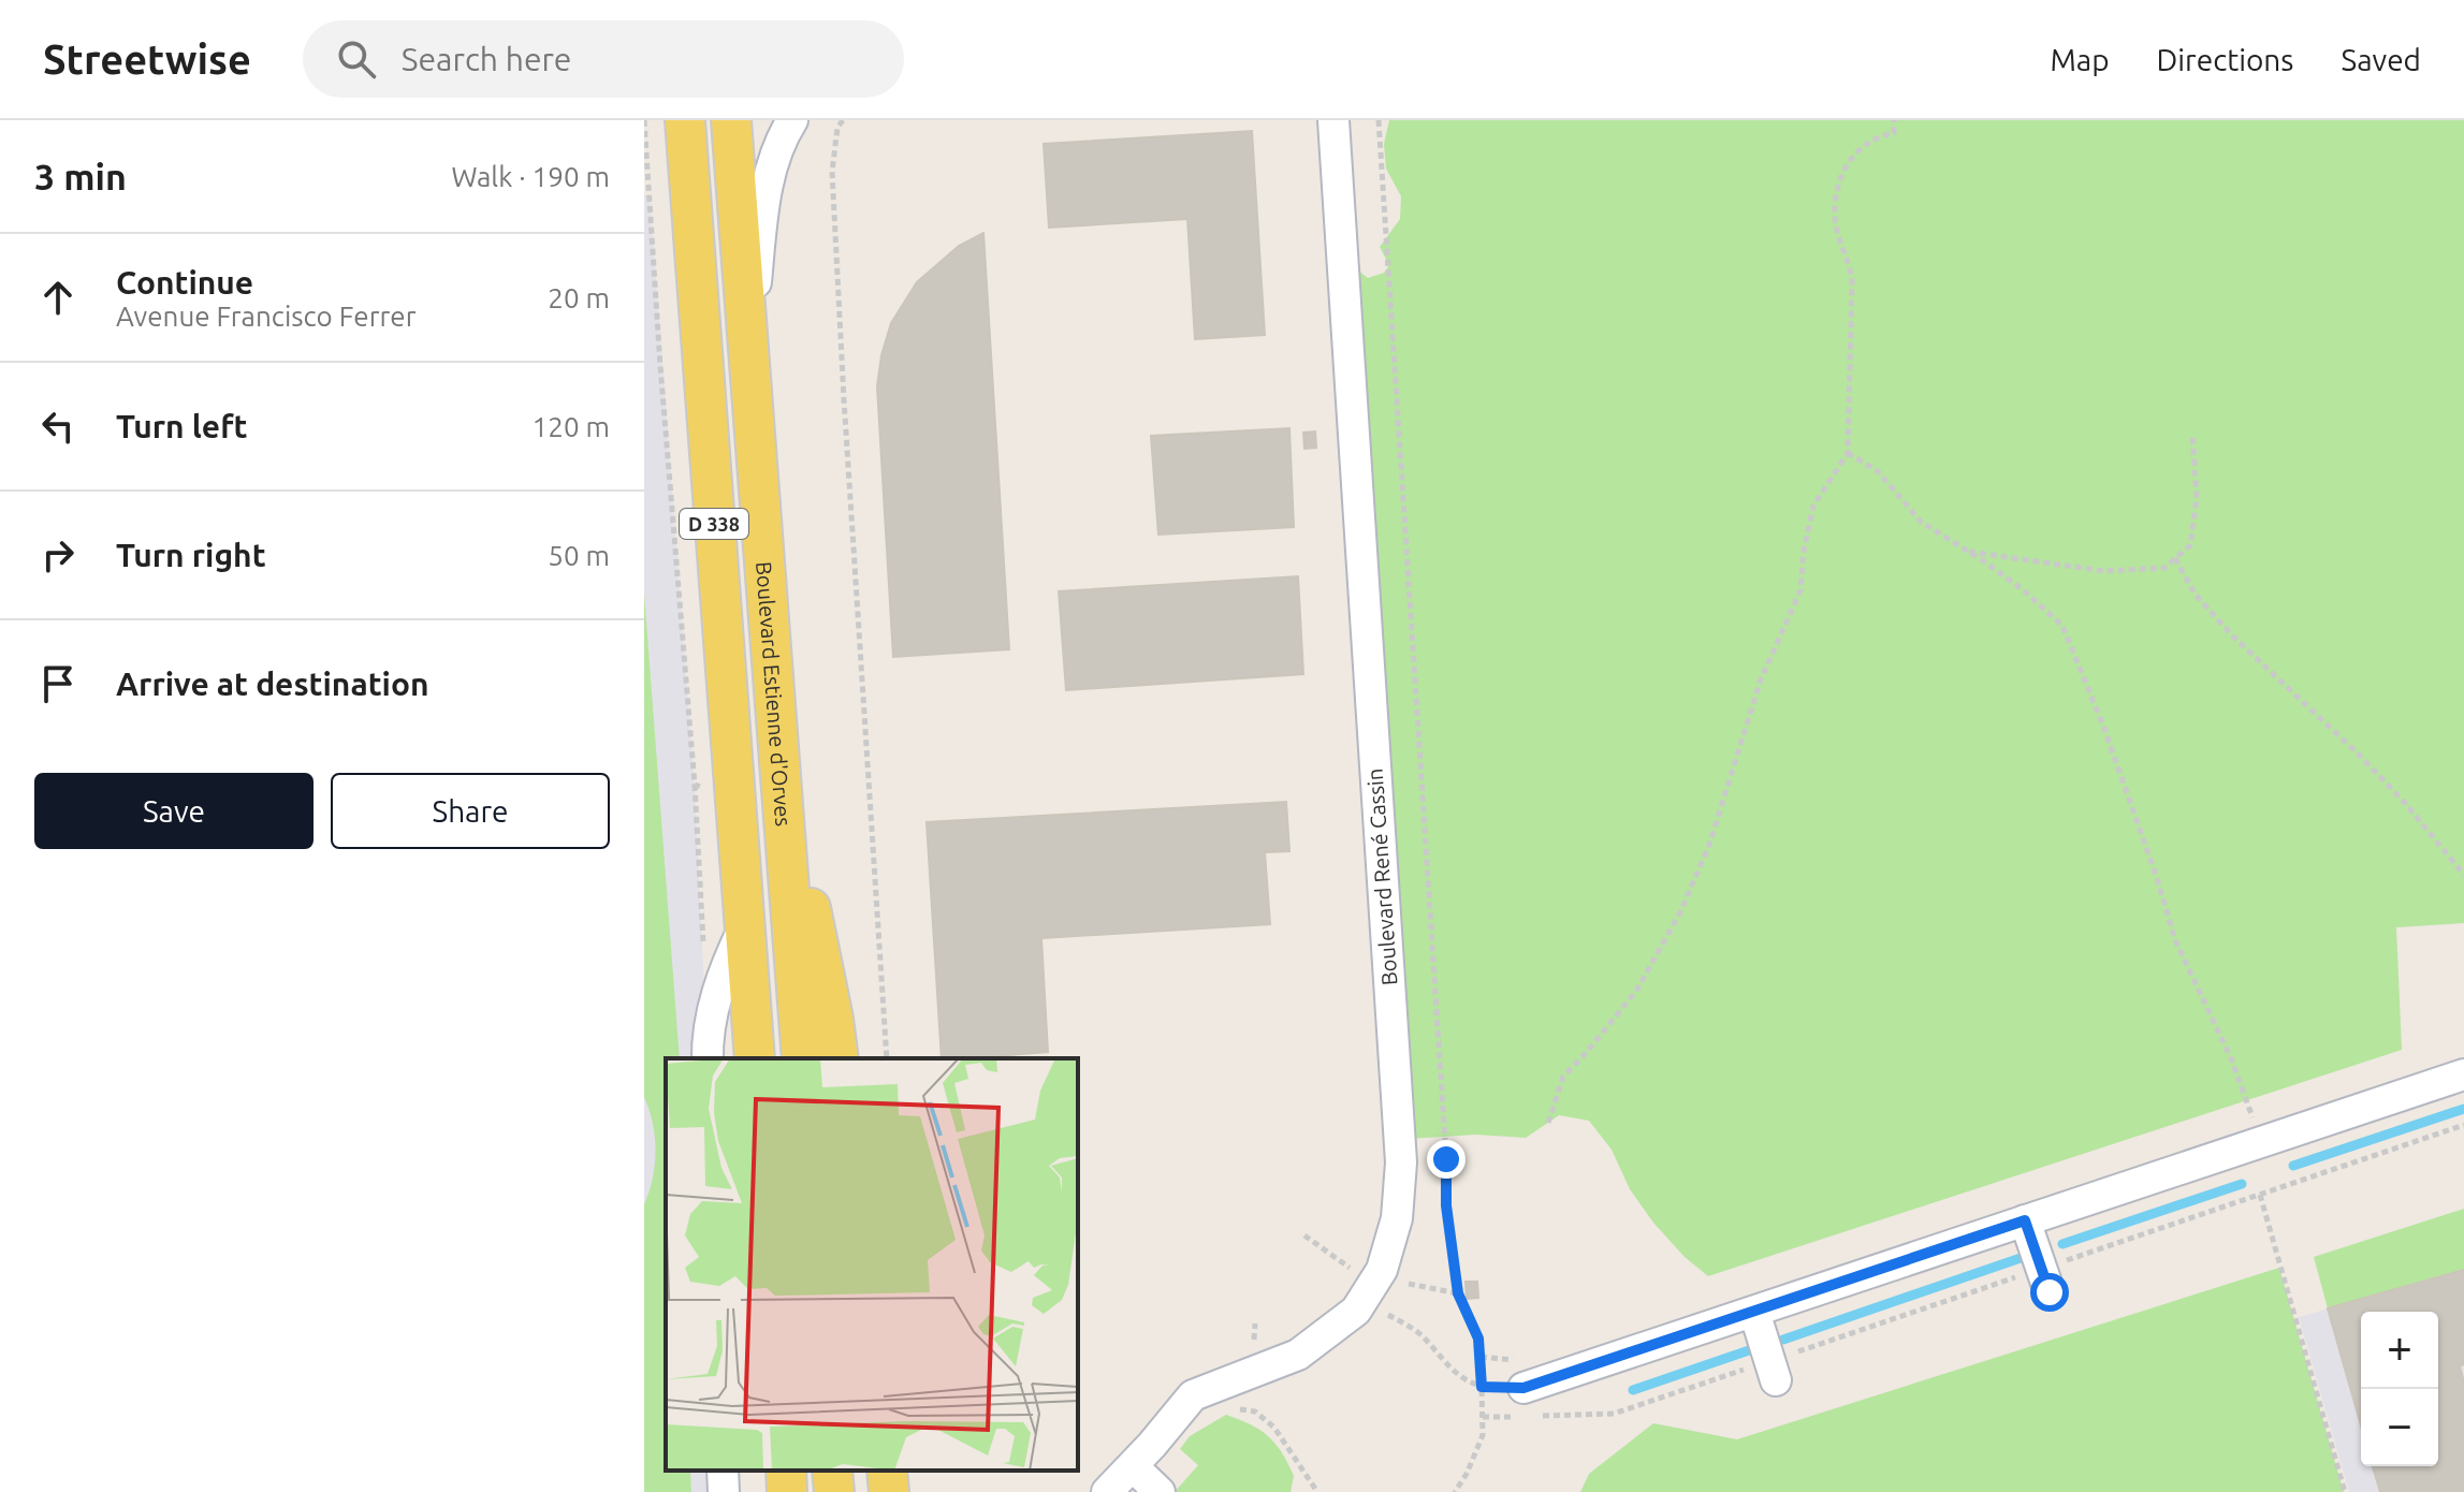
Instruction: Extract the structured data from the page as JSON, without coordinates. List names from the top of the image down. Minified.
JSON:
{"streets":{"main road":["D 338","Boulevard Estienne d'Orves"],"street":["Boulevard René Cassin"]},"crossings":[["D 338","Boulevard Estienne d'Orves"]],"page":{"header":"Streetwise","search":"Search here","nav":["Map","Directions","Saved"],"heading":["3 min","Walk · 190 m"],"list":[["Continue","Avenue Francisco Ferrer","20 m"],["Turn left","120 m"],["Turn right","50 m"],"Arrive at destination"],"buttons":["Save","Share"],"map_buttons":["+","−"]}}
